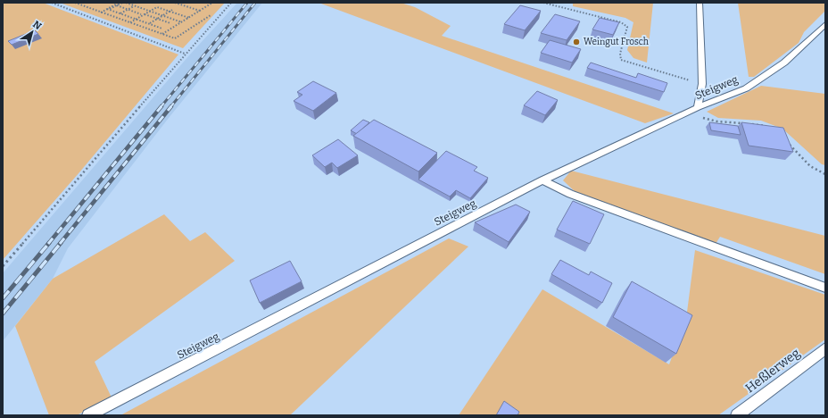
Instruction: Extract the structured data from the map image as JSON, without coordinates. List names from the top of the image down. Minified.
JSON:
{"streets":{"lane":["Steigweg","Heßlerweg"]},"places":["Weingut Frosch"],"north":"top right"}
